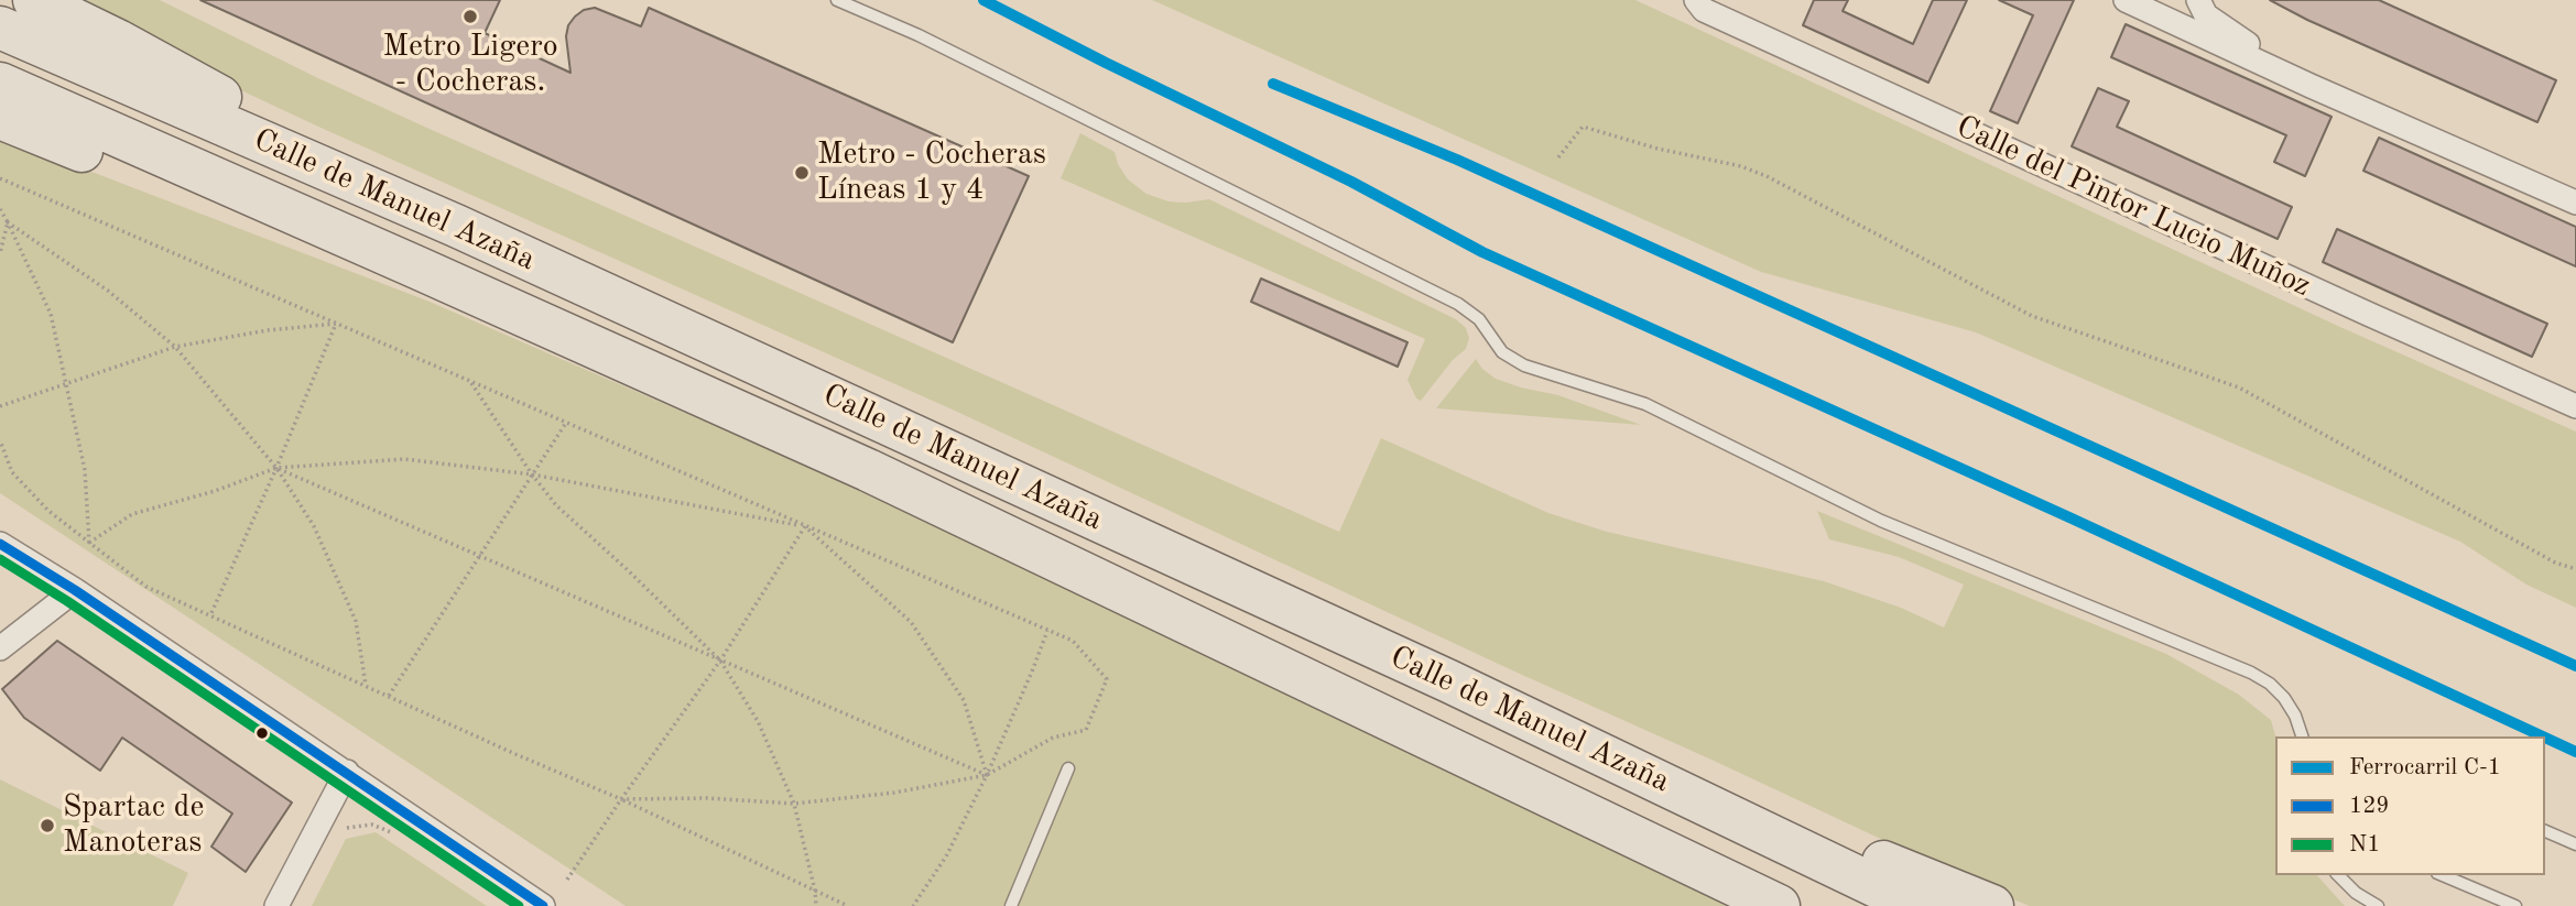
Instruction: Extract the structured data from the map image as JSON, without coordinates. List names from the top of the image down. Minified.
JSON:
{"streets":{"highway":["Calle de Manuel Azaña"],"street":["Calle del Pintor Lucio Muñoz"]},"places":["Metro Ligero - Cocheras.","Metro - Cocheras Líneas 1 y 4","Spartac de Manoteras"],"lines":["rail line C-1","transit line 129","transit line N1"],"legend":["Ferrocarril C-1","129","N1"]}
